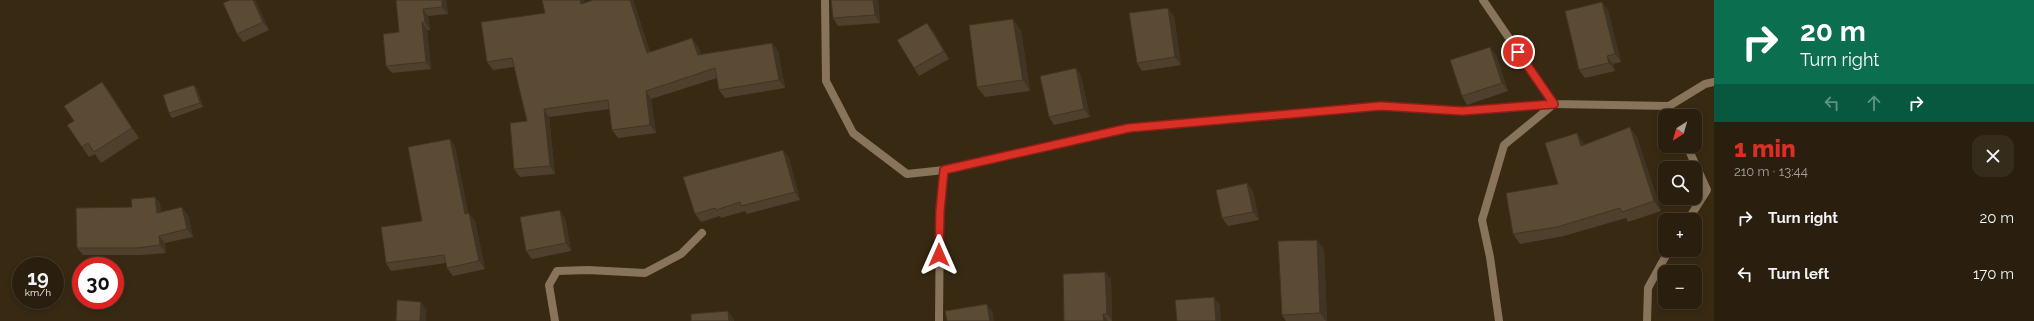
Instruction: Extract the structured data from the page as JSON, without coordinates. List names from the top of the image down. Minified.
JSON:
{"north":"bottom left","page":{"turn":["20 m","Turn right"],"map_buttons":["+","−"],"heading":["1 min","210 m · 13:44"],"list":[{"name":"Turn right","value":"20 m"},{"name":"Turn left","value":"170 m"}],"speed":"19 km/h","limit":"30"}}
